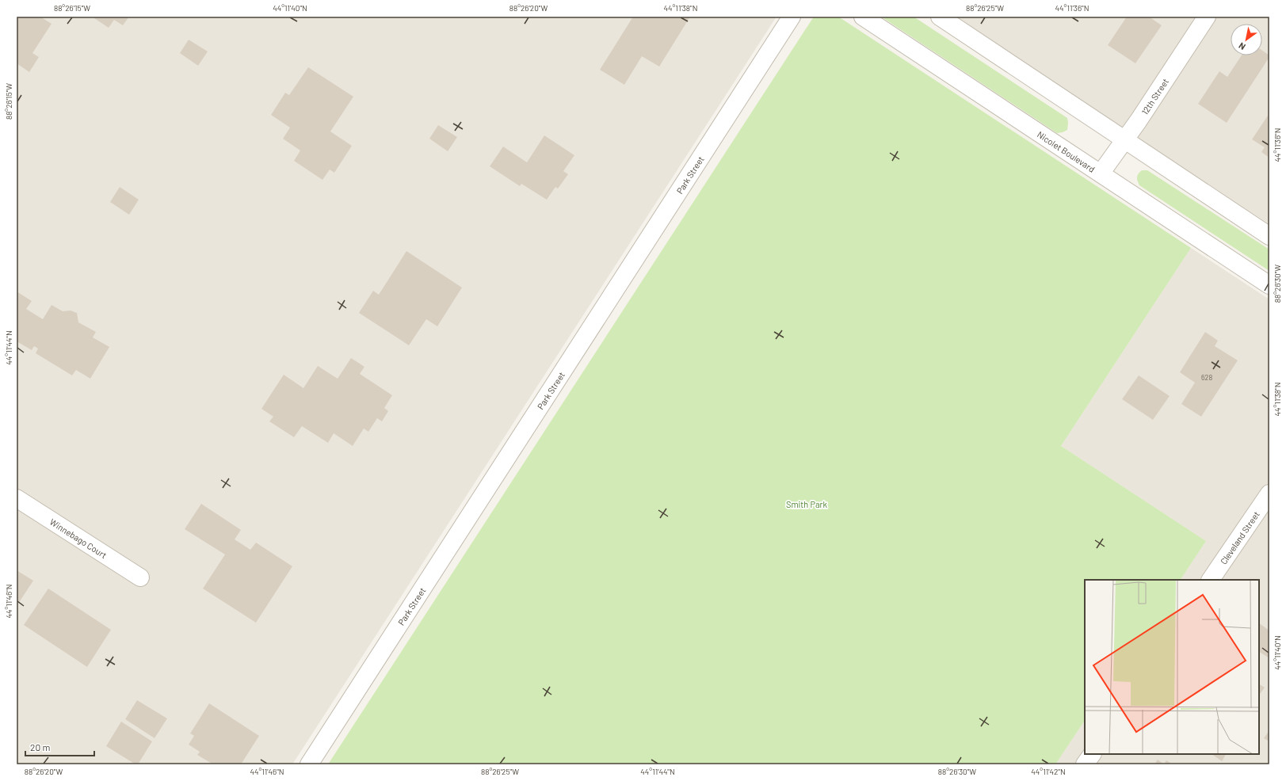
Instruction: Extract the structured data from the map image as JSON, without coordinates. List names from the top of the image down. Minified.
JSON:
{"streets":{"street":["12th Street","Nicolet Boulevard","Park Street","Cleveland Street","Winnebago Court"]},"crossings":[["12th Street","Nicolet Boulevard"]],"parks":["Smith Park"],"house_numbers":["628"],"scale_bar":"20 m","north":"bottom left","coordinates":["88°26'15\"W","44°11'40\"N","88°26'20\"W","44°11'38\"N","88°26'25\"W","44°11'36\"N","88°26'30\"W","44°11'44\"N","44°11'46\"N","44°11'42\"N"]}
